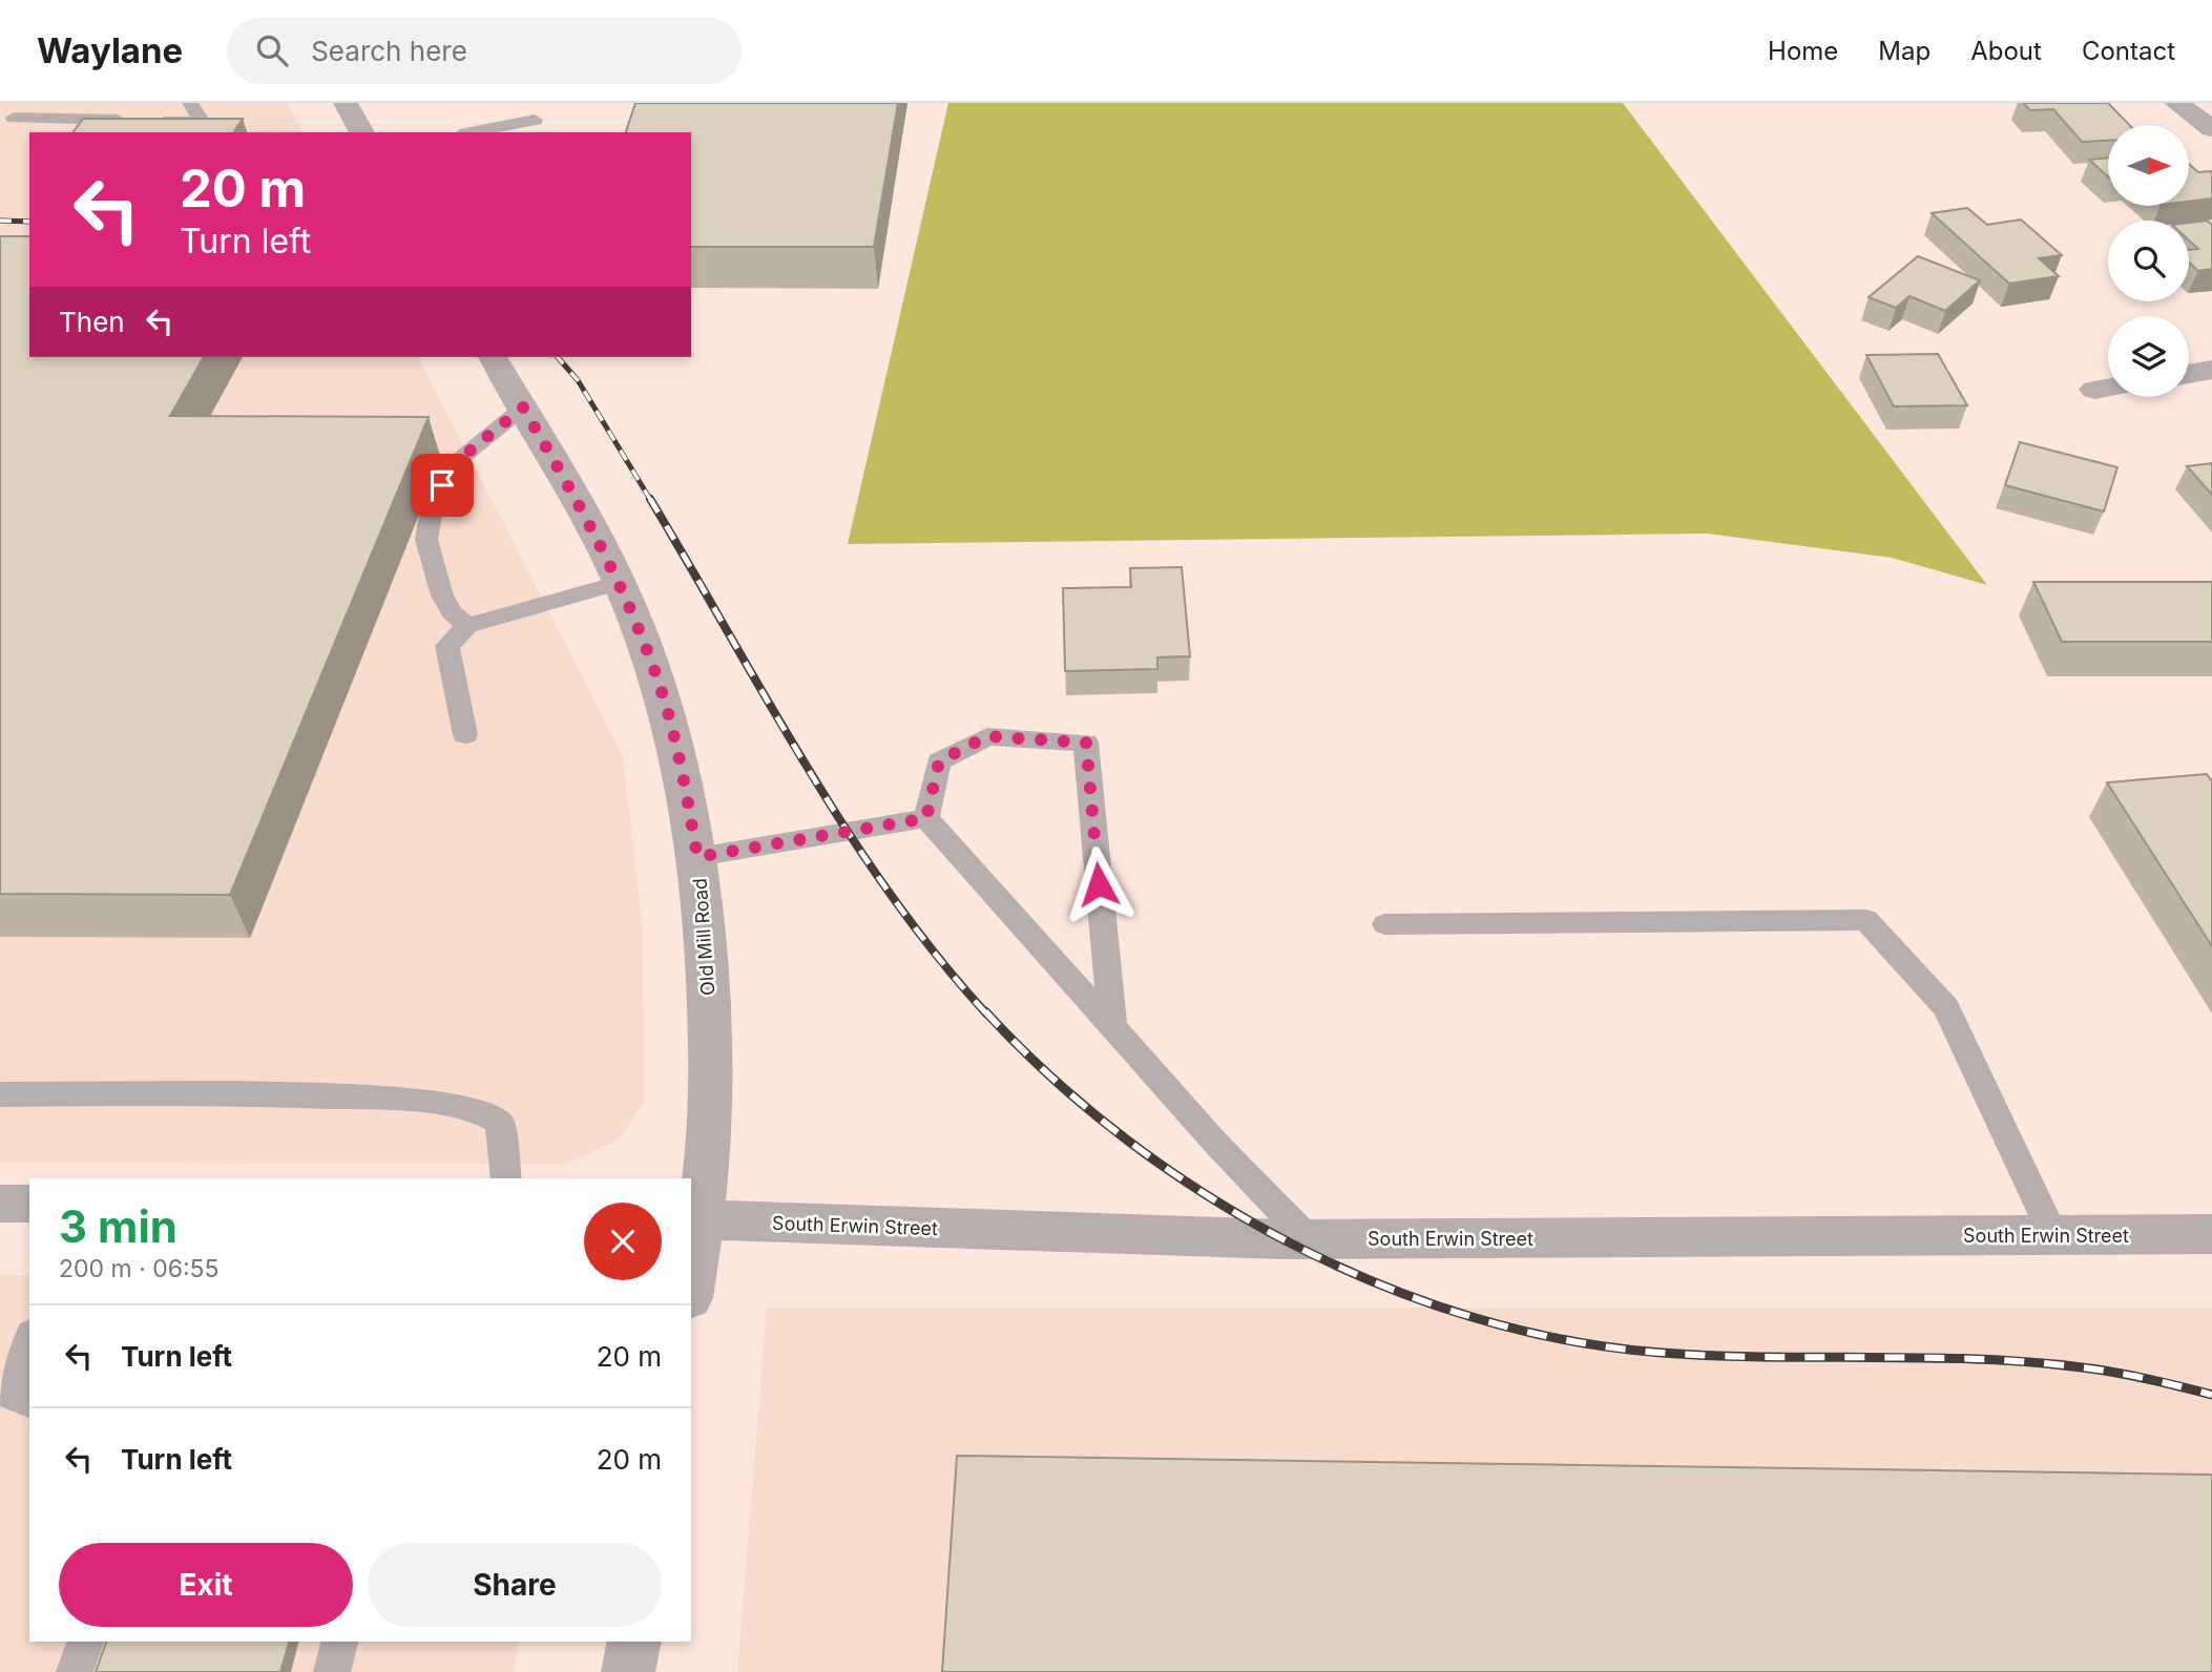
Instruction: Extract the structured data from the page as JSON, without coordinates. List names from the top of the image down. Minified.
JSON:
{"streets":{"street":["Old Mill Road","South Erwin Street"]},"crossings":[["Old Mill Road","South Erwin Street"]],"north":"right","page":{"header":"Waylane","search":"Search here","nav":["Home","Map","About","Contact"],"turn":["20 m","Turn left"],"then":"Then","heading":["3 min","200 m · 06:55"],"list":[{"name":"Turn left","value":"20 m"},{"name":"Turn left","value":"20 m"}],"buttons":["Exit","Share"]}}
